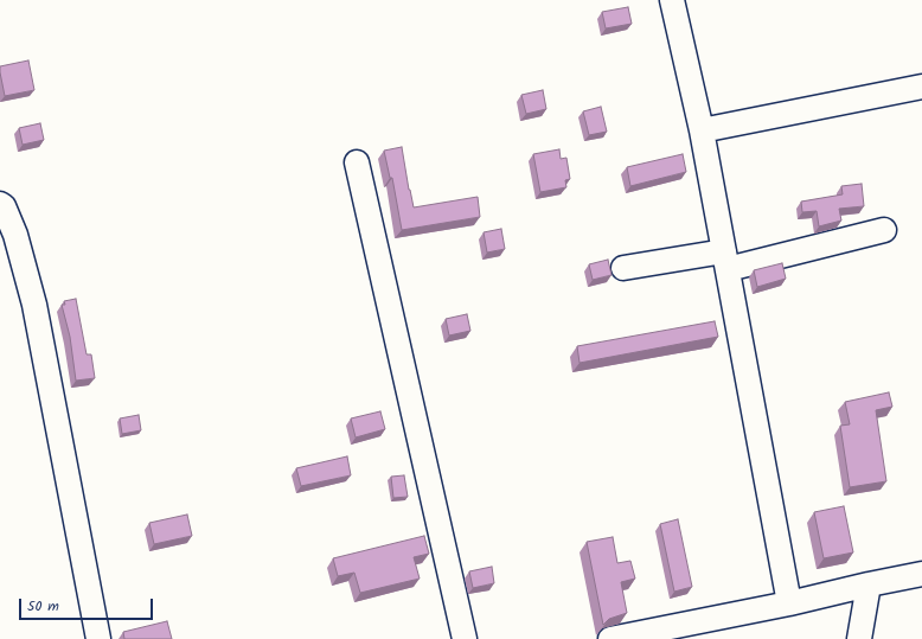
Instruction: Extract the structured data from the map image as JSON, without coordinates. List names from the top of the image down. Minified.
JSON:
{"scale_bar":"50 m"}
